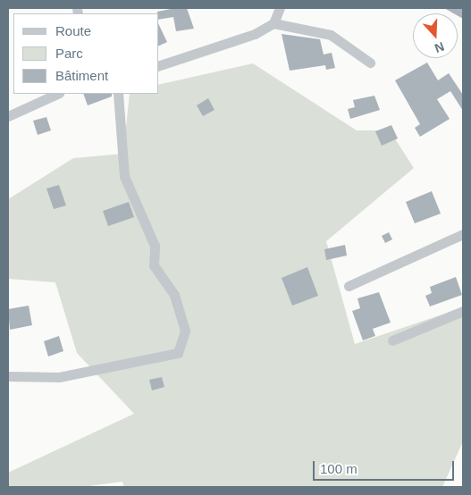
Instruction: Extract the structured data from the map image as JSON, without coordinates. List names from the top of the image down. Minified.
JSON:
{"legend":["Route","Parc","Bâtiment"],"scale_bar":"100 m","north":"bottom"}
